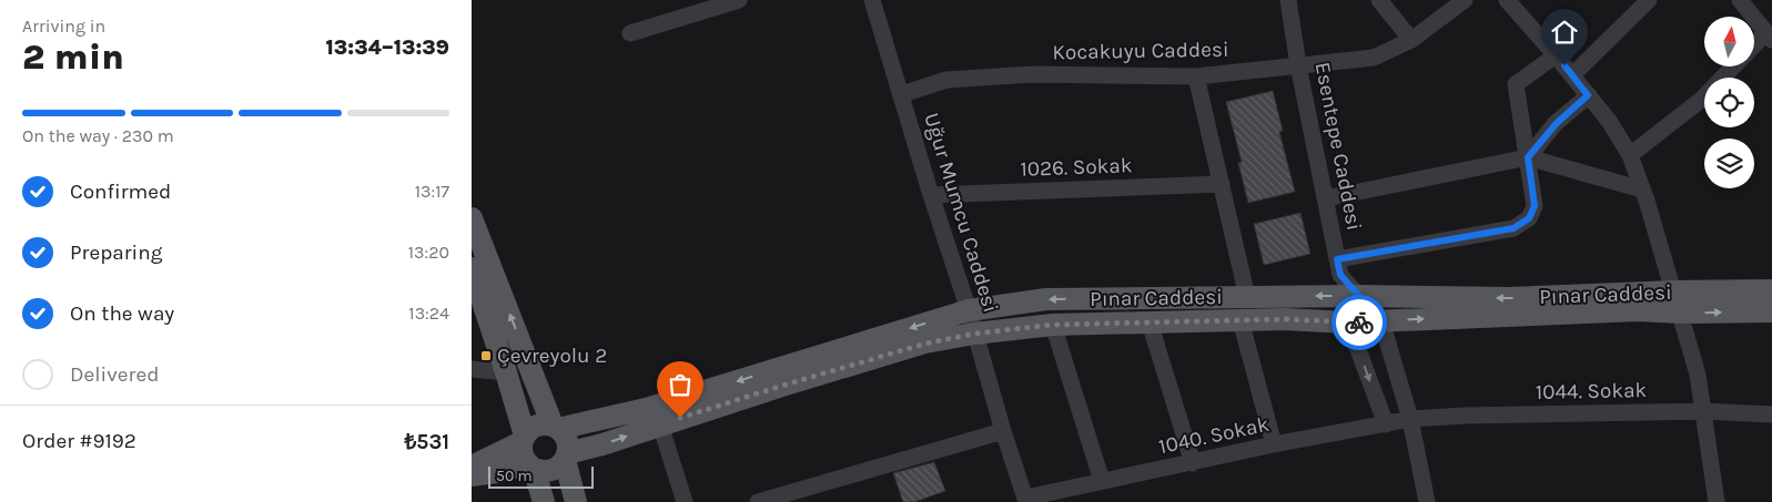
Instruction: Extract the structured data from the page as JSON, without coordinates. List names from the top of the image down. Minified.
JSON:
{"streets":{"main road":["Pınar Caddesi"],"street":["Kocakuyu Caddesi","Esentepe Caddesi","1026. Sokak","Uğur Mumcu Caddesi","1044. Sokak","1040. Sokak"]},"crossings":[["Kocakuyu Caddesi","Esentepe Caddesi"],["Kocakuyu Caddesi","Uğur Mumcu Caddesi"],["Esentepe Caddesi","Pınar Caddesi"],["1026. Sokak","Uğur Mumcu Caddesi"],["Uğur Mumcu Caddesi","Pınar Caddesi"],["Uğur Mumcu Caddesi","1040. Sokak"],["1044. Sokak","1040. Sokak"]],"places":{"transit":["Çevreyolu 2"]},"scale_bar":"50 m","north":"top","page":{"heading":["2 min","Arriving in","13:34–13:39"],"panel":["Order #9192","₺531"],"bar":"On the way · 230 m","list":[["Confirmed","13:17"],["Preparing","13:20"],["On the way","13:24"],"Delivered"],"scale":"50 m"}}
